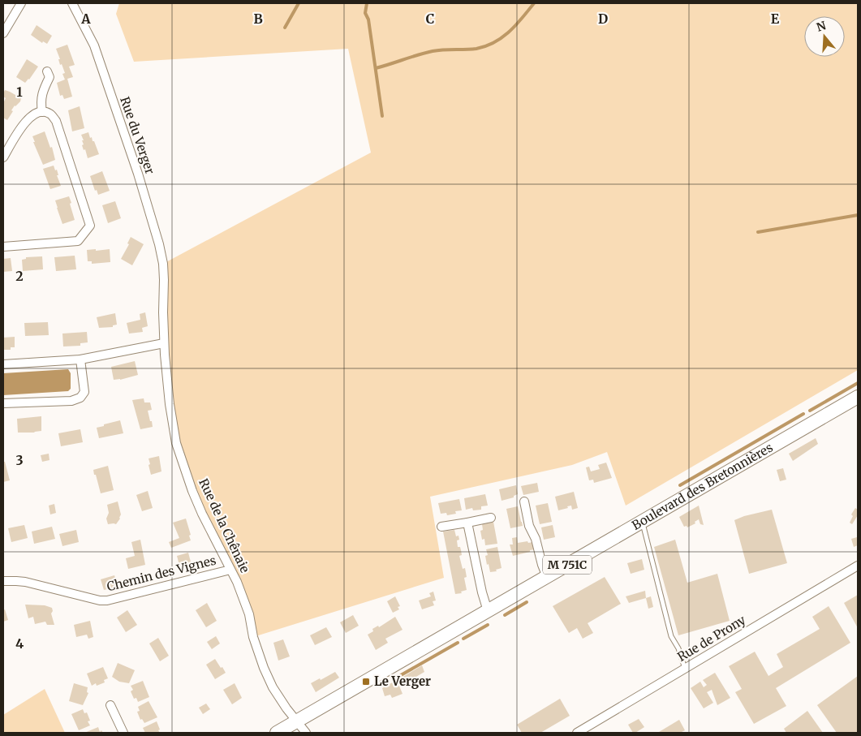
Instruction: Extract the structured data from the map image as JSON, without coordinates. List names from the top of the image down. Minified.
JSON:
{"streets":{"main road":["Boulevard des Bretonnières","M 751C"],"street":["Rue du Verger","Rue de la Chênaie","Chemin des Vignes","Rue de Prony"]},"crossings":[["Rue du Verger","Rue de la Chênaie"],["Boulevard des Bretonnières","Rue de la Chênaie"],["Rue de la Chênaie","Chemin des Vignes"]],"places":{"transit":["Le Verger"]},"north":"top","grid":{"columns":["A","B","C","D","E"],"rows":["1","2","3","4"]}}
